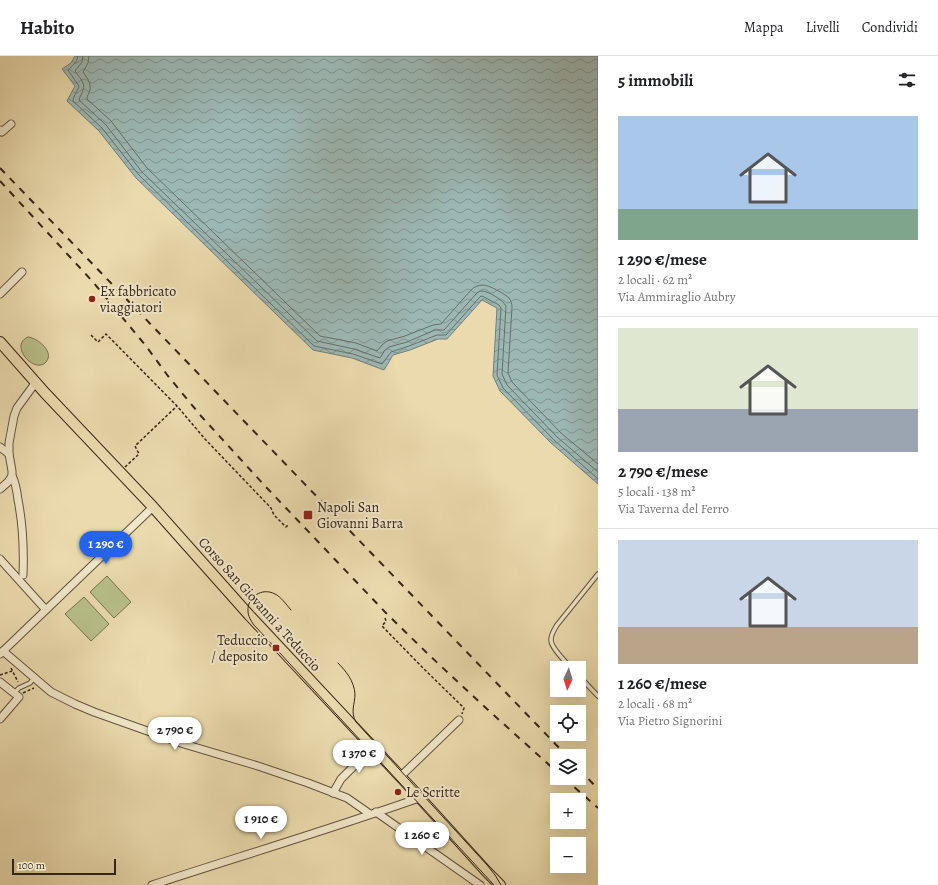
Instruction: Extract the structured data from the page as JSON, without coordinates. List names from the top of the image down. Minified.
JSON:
{"streets":{"main road":["Corso San Giovanni a Teduccio"]},"places":{"other":["Ex fabbricato viaggiatori","Le Scritte"],"transit":["Napoli San Giovanni Barra","Teduccio / deposito"]},"scale_bar":"100 m","north":"bottom","page":{"header":"Habito","nav":["Mappa","Livelli","Condividi"],"heading":"5 immobili","list":[{"name":"1 290 €/mese","note":"2 locali · 62 m² · Via Ammiraglio Aubry"},{"name":"2 790 €/mese","note":"5 locali · 138 m² · Via Taverna del Ferro"},{"name":"1 260 €/mese","note":"2 locali · 68 m² · Via Pietro Signorini"}],"price":["1 290 €","2 790 €","1 370 €","1 910 €","1 260 €"],"map_buttons":["+","−"],"scale":"100 m"}}
